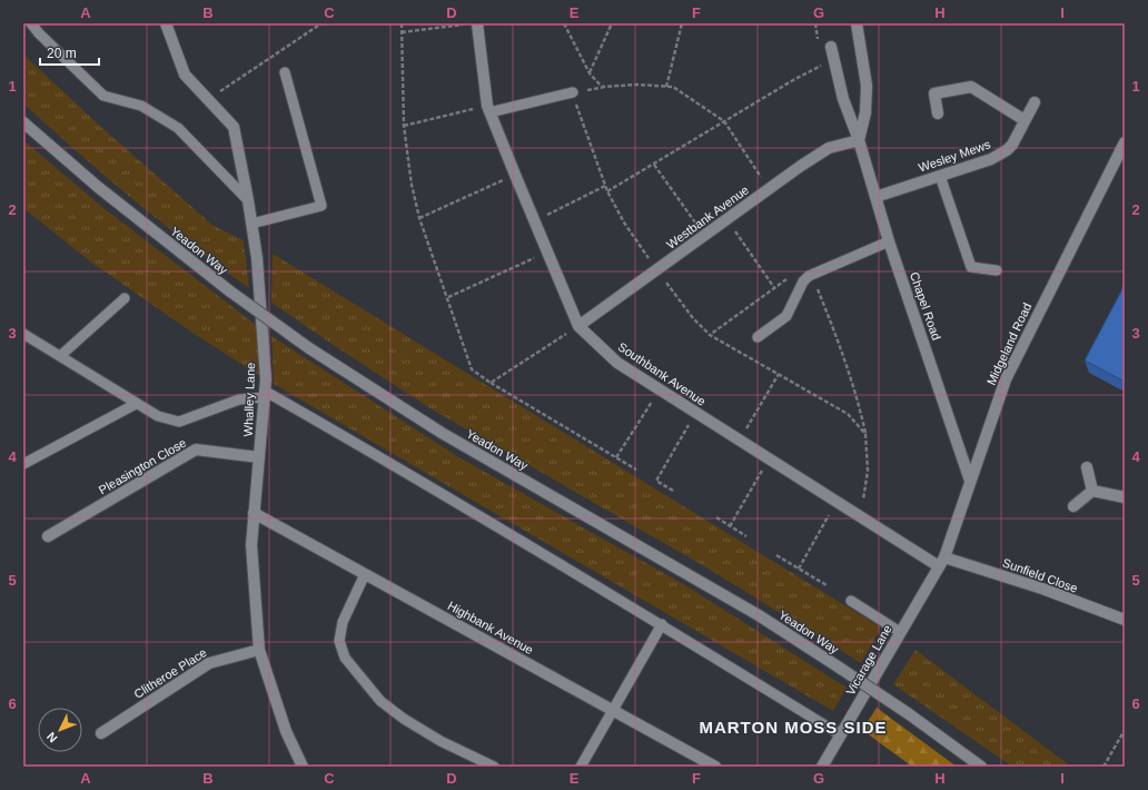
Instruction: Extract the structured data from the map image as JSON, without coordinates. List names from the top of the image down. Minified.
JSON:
{"streets":{"street":["Wesley Mews","Westbank Avenue","Yeadon Way","Chapel Road","Midgeland Road","Southbank Avenue","Whalley Lane","Pleasington Close","Sunfield Close","Highbank Avenue","Vicarage Lane","Clitheroe Place"]},"crossings":[["Wesley Mews","Chapel Road"],["Westbank Avenue","Chapel Road"],["Westbank Avenue","Southbank Avenue"],["Chapel Road","Midgeland Road"],["Midgeland Road","Southbank Avenue"],["Midgeland Road","Sunfield Close"],["Midgeland Road","Vicarage Lane"],["Southbank Avenue","Sunfield Close"],["Southbank Avenue","Vicarage Lane"],["Whalley Lane","Pleasington Close"],["Whalley Lane","Highbank Avenue"],["Whalley Lane","Clitheroe Place"],["Sunfield Close","Vicarage Lane"]],"districts":["MARTON MOSS SIDE"],"scale_bar":"20 m","north":"bottom left","grid":{"columns":["A","B","C","D","E","F","G","H","I"],"rows":["1","2","3","4","5","6"]}}
